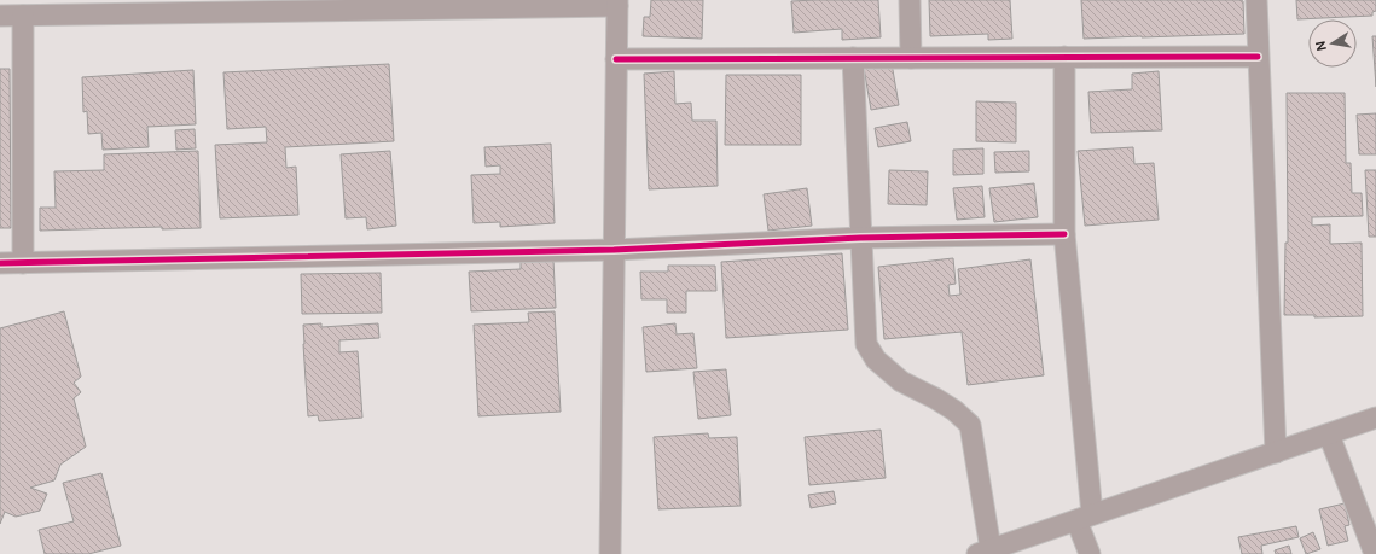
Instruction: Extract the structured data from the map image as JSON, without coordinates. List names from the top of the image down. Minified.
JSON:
{"north":"left"}
